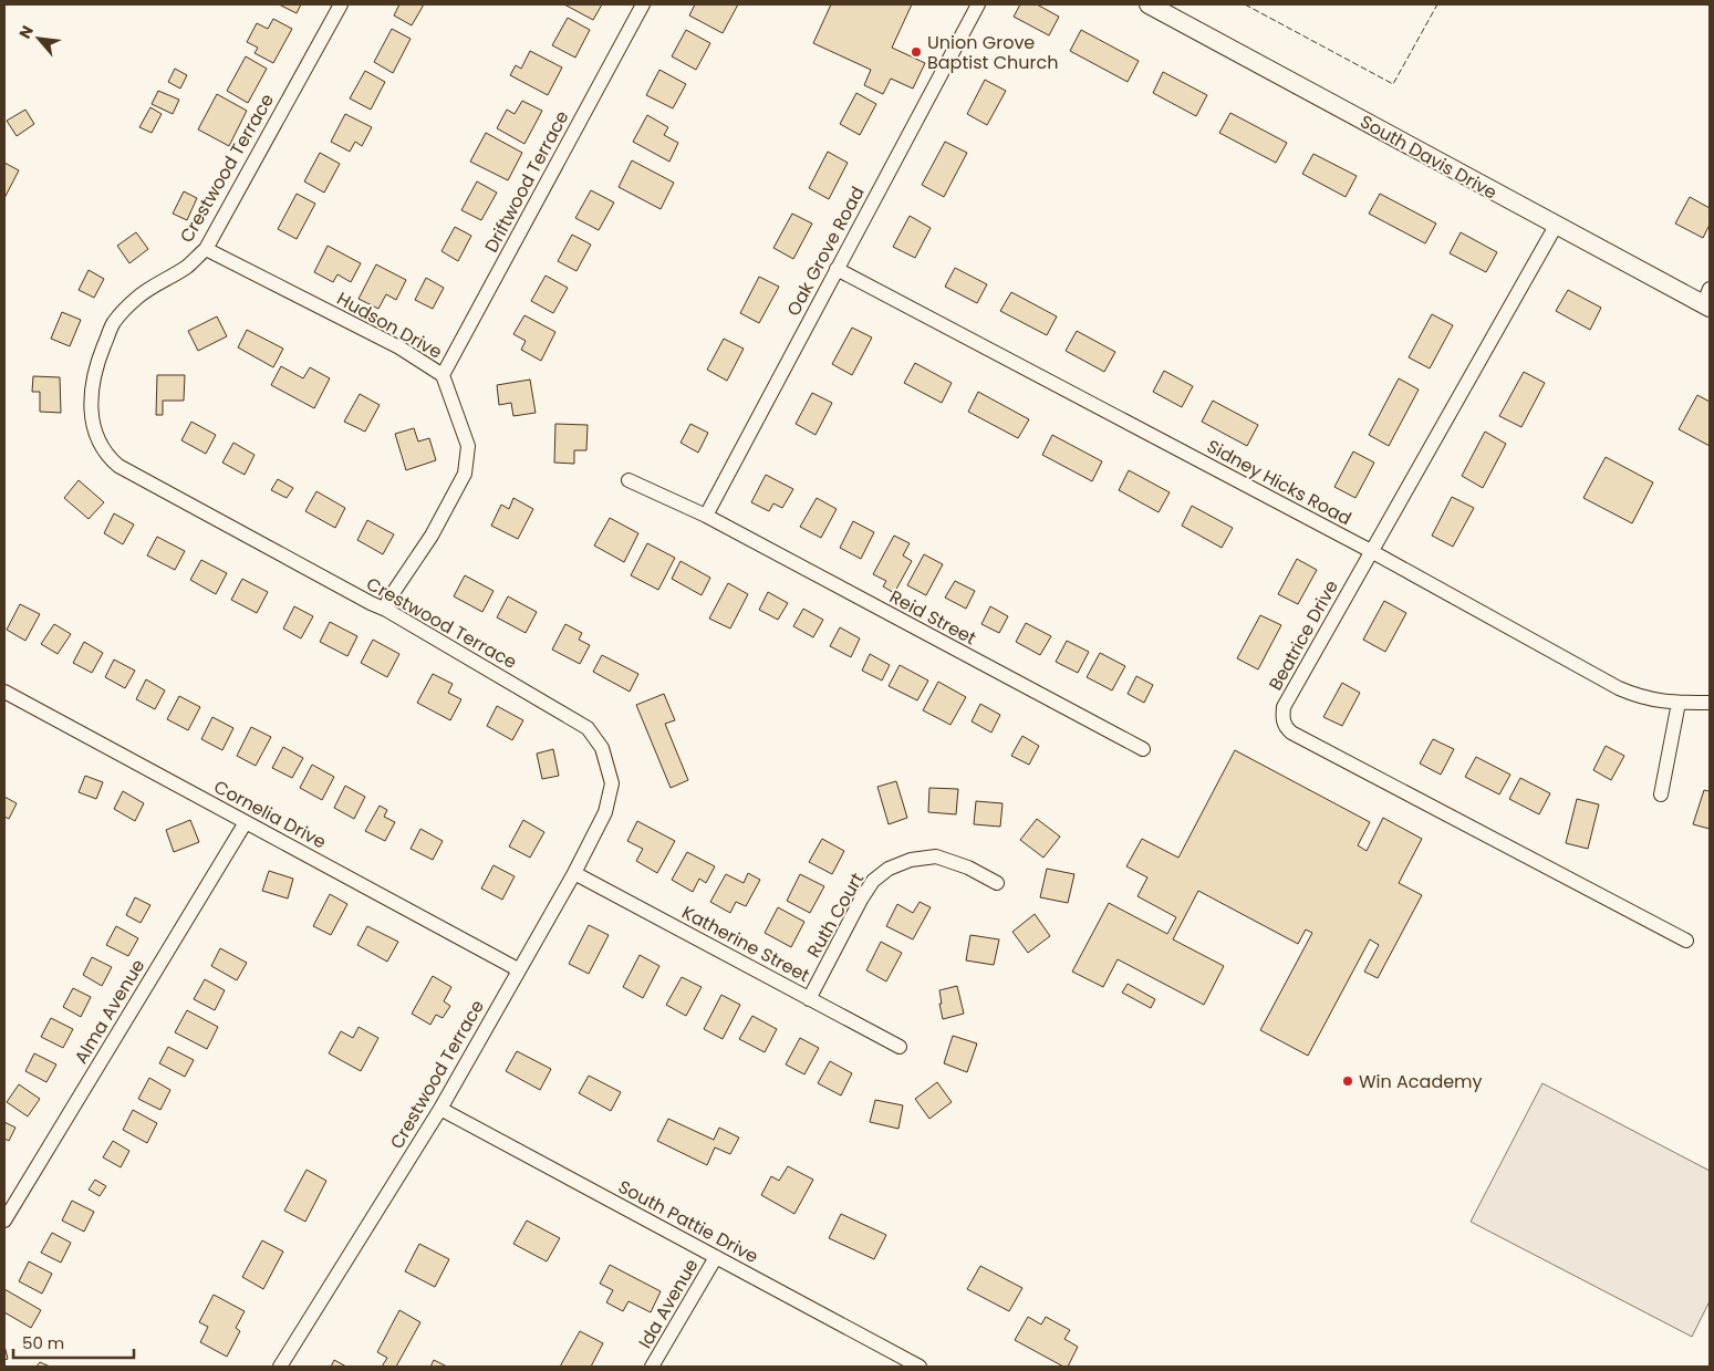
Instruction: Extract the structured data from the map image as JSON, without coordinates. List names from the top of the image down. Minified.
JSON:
{"streets":{"street":["South Davis Drive","Crestwood Terrace","Driftwood Terrace","Oak Grove Road","Hudson Drive","Sidney Hicks Road","Reid Street","Beatrice Drive","Cornelia Drive","Ruth Court","Katherine Street","Alma Avenue","South Pattie Drive","Ida Avenue"]},"crossings":[["South Davis Drive","Beatrice Drive"],["Crestwood Terrace","Hudson Drive"],["Crestwood Terrace","Cornelia Drive"],["Crestwood Terrace","Katherine Street"],["Crestwood Terrace","South Pattie Drive"],["Driftwood Terrace","Hudson Drive"],["Oak Grove Road","Sidney Hicks Road"],["Oak Grove Road","Reid Street"],["Sidney Hicks Road","Beatrice Drive"],["Cornelia Drive","Alma Avenue"],["Ruth Court","Katherine Street"],["South Pattie Drive","Ida Avenue"]],"places":["Union Grove Baptist Church","Win Academy"],"scale_bar":"50 m","north":"top left"}
